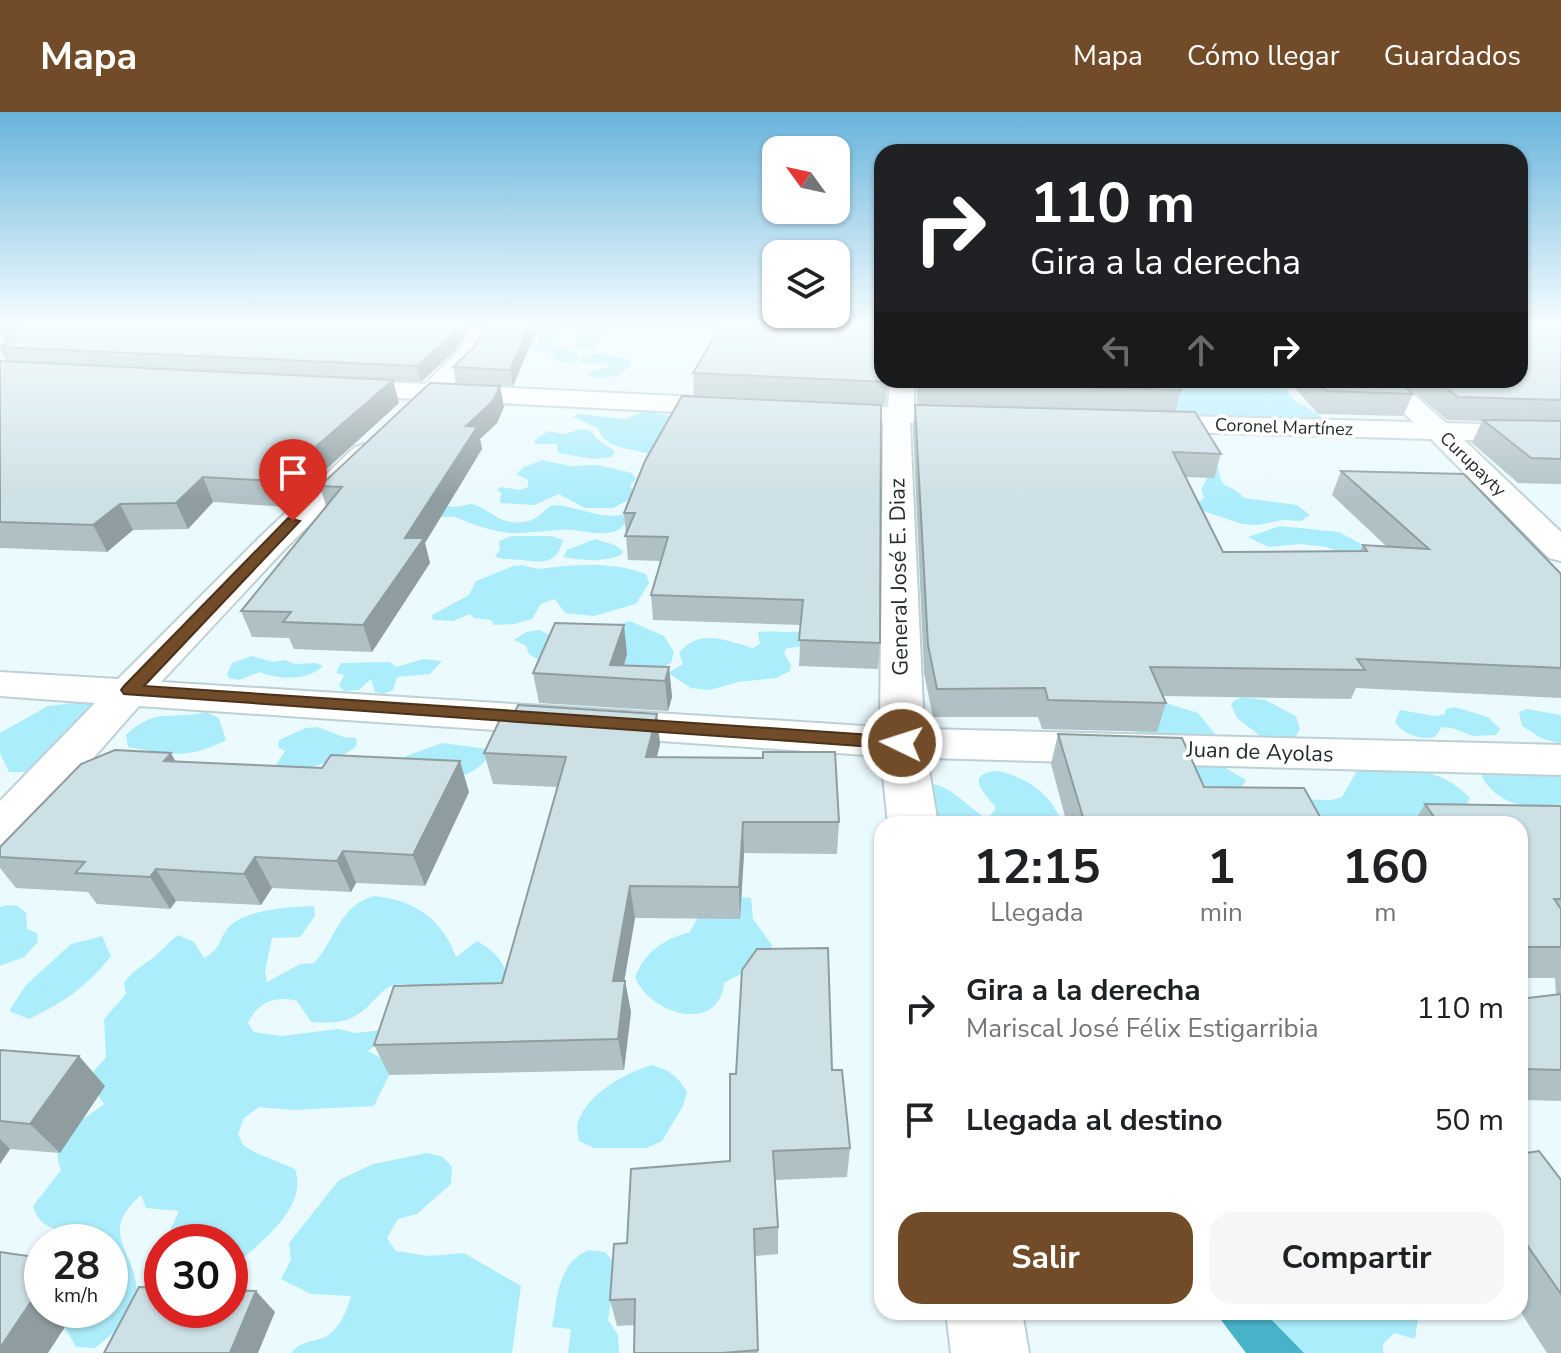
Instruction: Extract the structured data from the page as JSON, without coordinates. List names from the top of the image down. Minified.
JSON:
{"streets":{"street":["Coronel Martínez","Curupayty","General José E. Diaz","Juan de Ayolas"]},"crossings":[["Coronel Martínez","Curupayty"],["General José E. Diaz","Juan de Ayolas"]],"north":"top left","page":{"header":"Mapa","nav":["Mapa","Cómo llegar","Guardados"],"turn":["110 m","Gira a la derecha"],"eta":["12:15","Llegada","1","min","160","m"],"list":[{"name":"Gira a la derecha","note":"Mariscal José Félix Estigarribia","value":"110 m"},{"name":"Llegada al destino","value":"50 m"}],"buttons":["Salir","Compartir"],"speed":"28 km/h","limit":"30"}}
